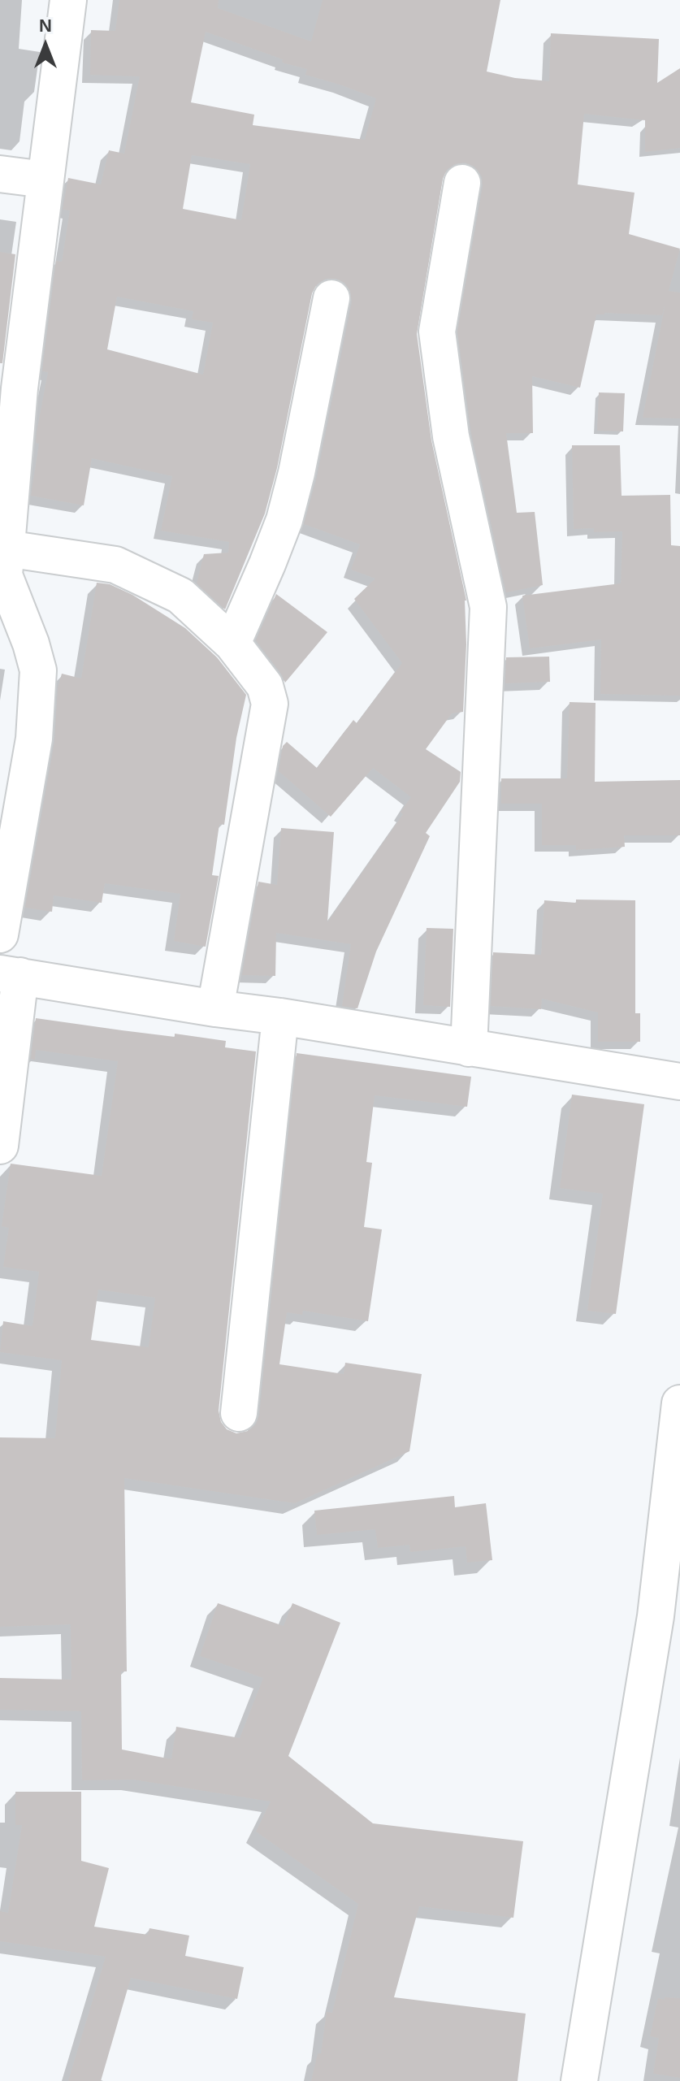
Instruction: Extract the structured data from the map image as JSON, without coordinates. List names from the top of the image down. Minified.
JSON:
{"north":"top"}
